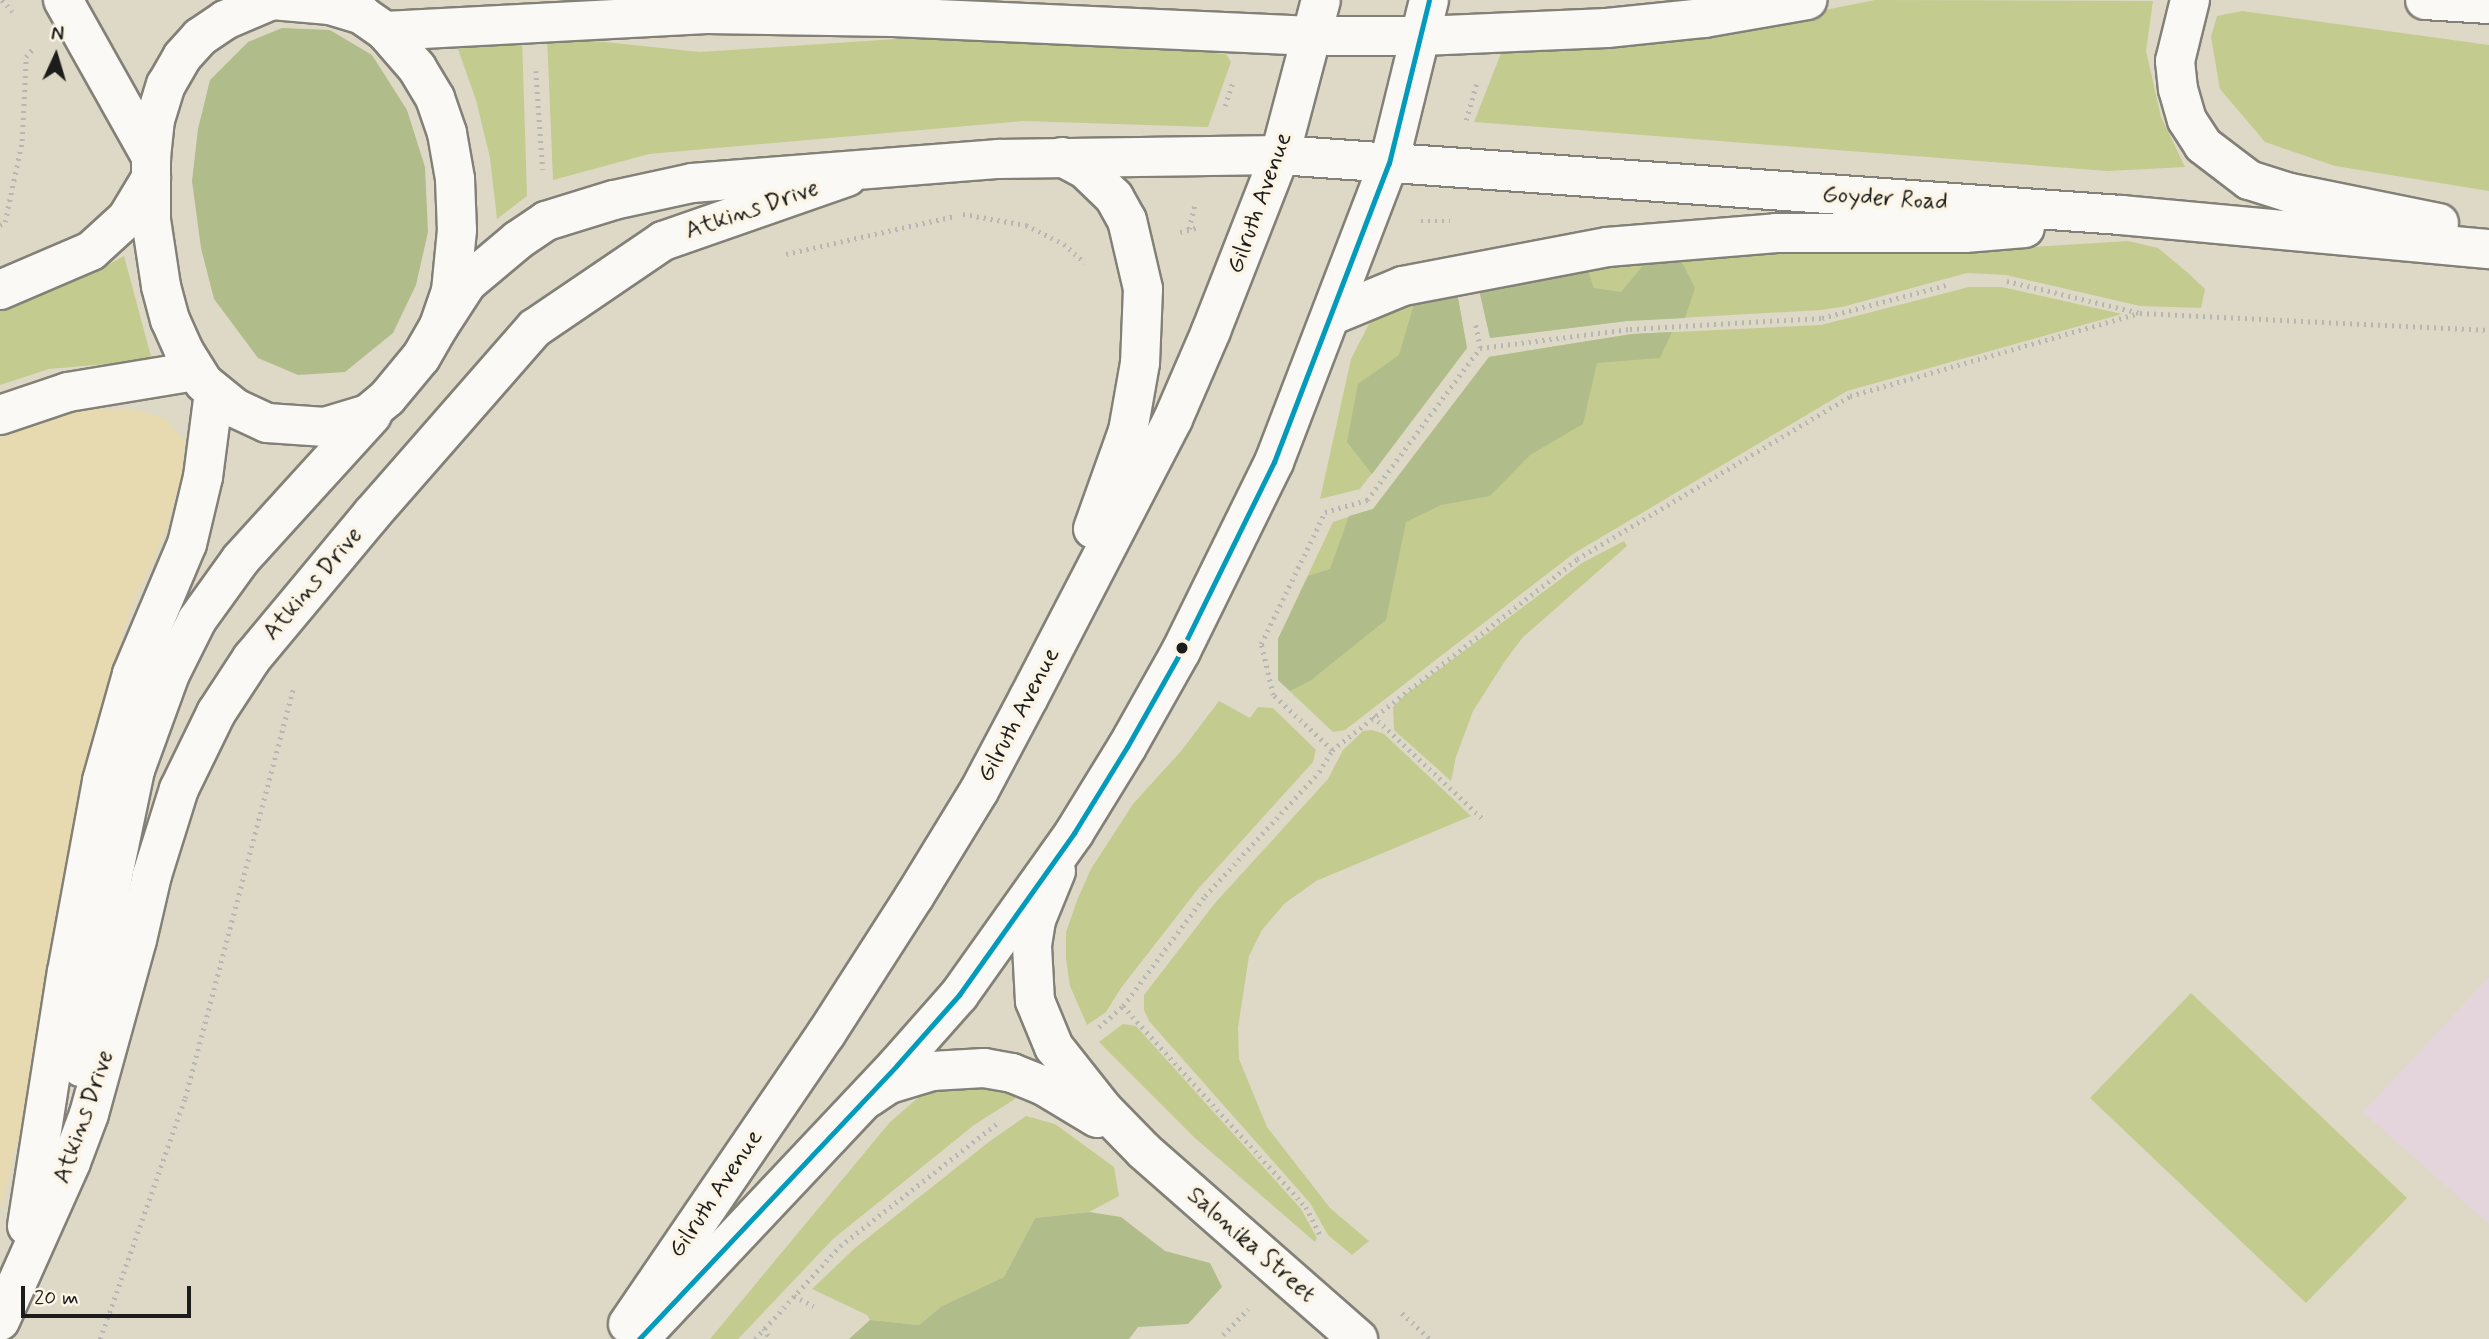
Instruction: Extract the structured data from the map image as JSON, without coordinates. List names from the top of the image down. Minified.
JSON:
{"streets":{"street":["Goyder Road","Gilruth Avenue","Atkins Drive","Salonika Street"]},"crossings":[["Goyder Road","Gilruth Avenue"],["Goyder Road","Atkins Drive"],["Gilruth Avenue","Salonika Street"]],"scale_bar":"20 m","north":"top"}
